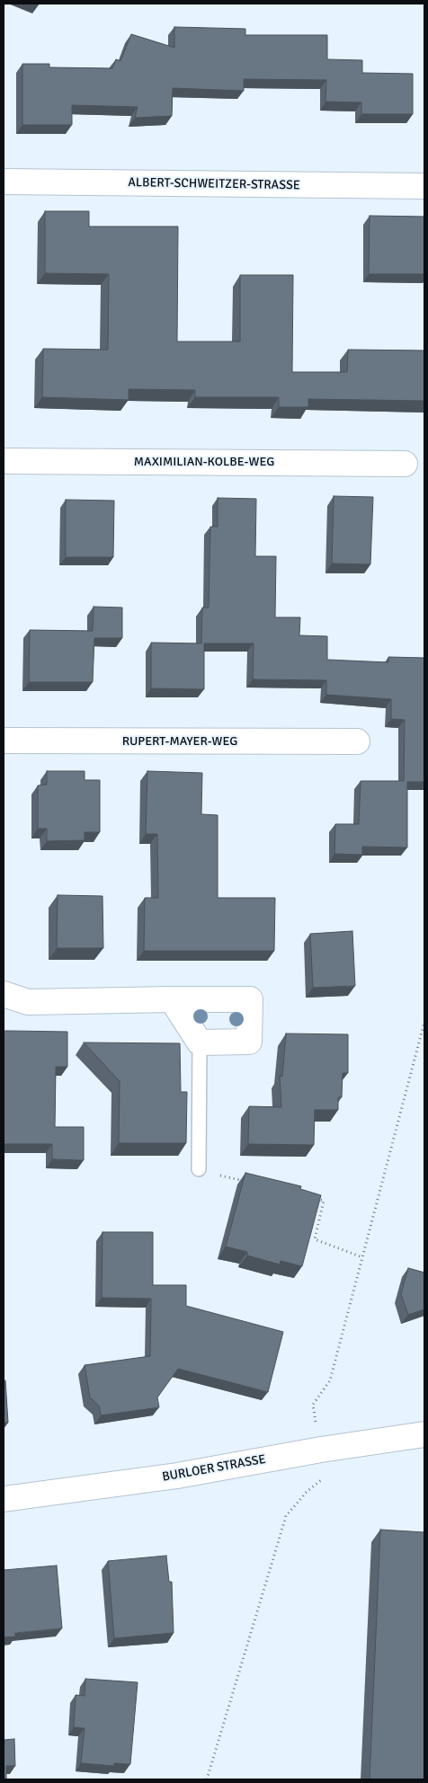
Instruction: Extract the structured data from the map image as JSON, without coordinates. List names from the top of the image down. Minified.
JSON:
{"streets":{"street":["ALBERT-SCHWEITZER-STRASSE","MAXIMILIAN-KOLBE-WEG","RUPERT-MAYER-WEG","BURLOER STRASSE"]}}
